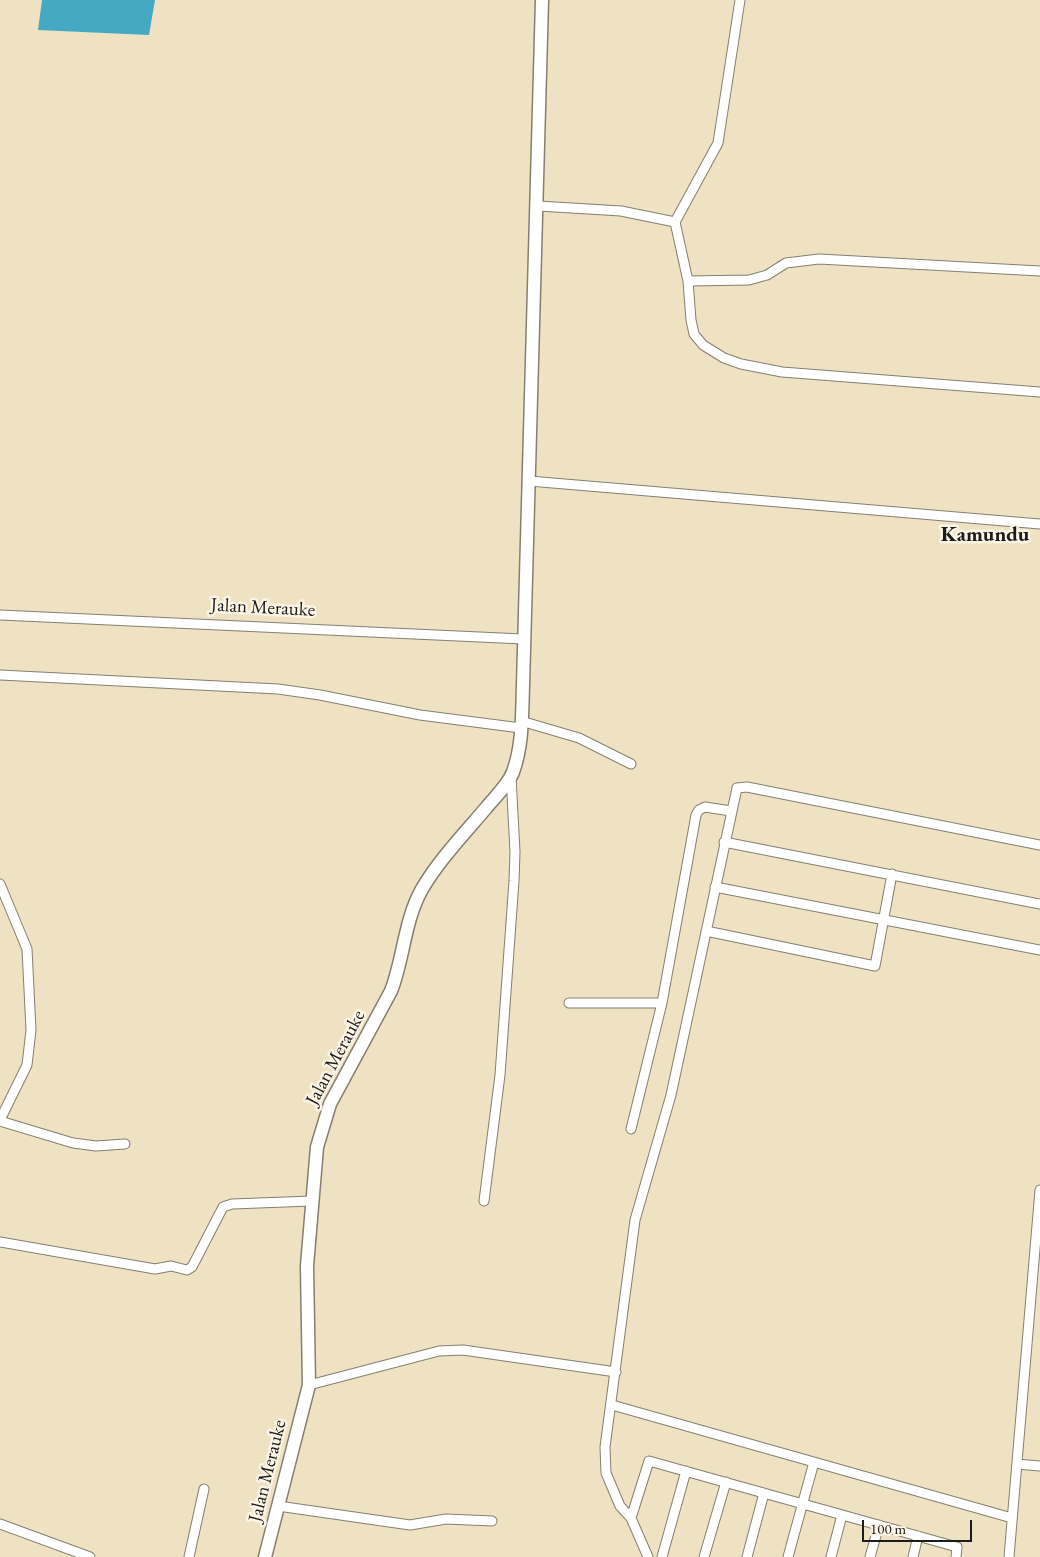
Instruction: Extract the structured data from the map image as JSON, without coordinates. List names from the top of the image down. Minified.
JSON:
{"streets":{"highway":["Jalan Merauke"]},"districts":["Kamundu"],"scale_bar":"100 m"}
